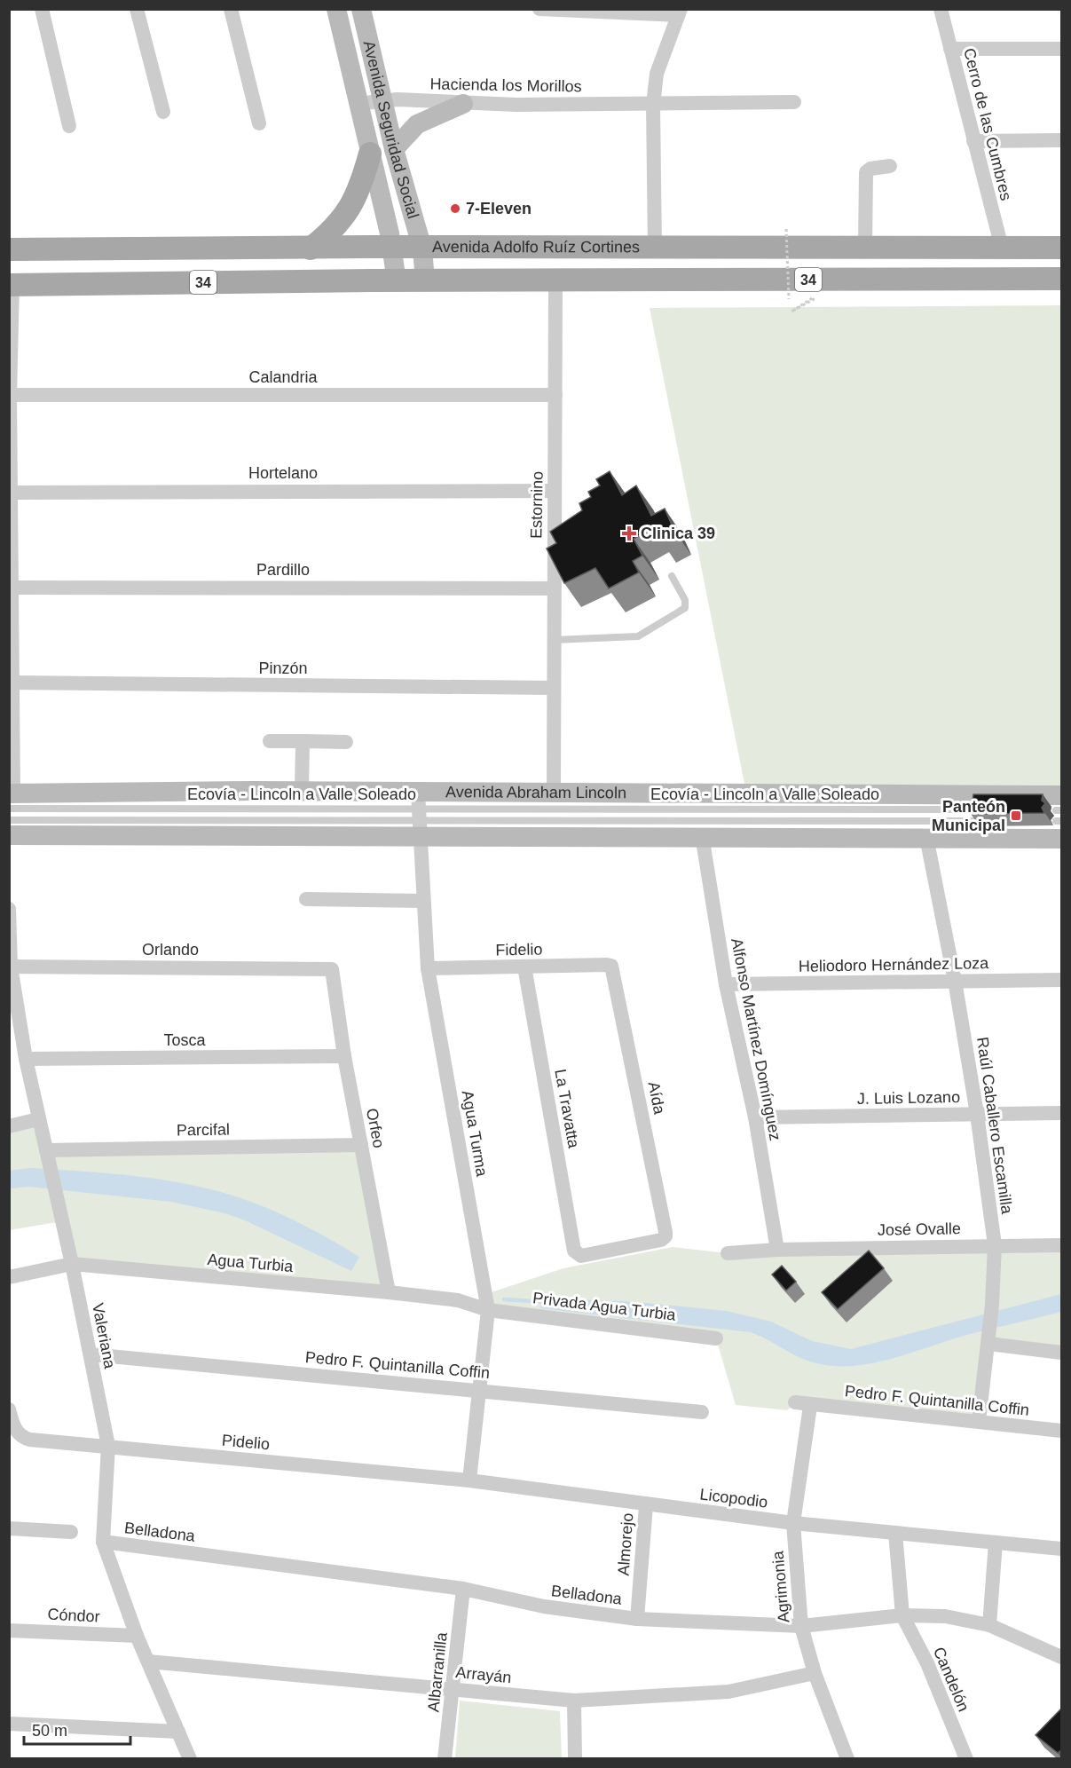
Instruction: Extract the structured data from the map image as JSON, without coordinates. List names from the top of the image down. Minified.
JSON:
{"streets":{"main road":["Avenida Seguridad Social","Avenida Adolfo Ruíz Cortines","34","Avenida Abraham Lincoln"],"street":["Hacienda los Morillos","Cerro de las Cumbres","Calandria","Hortelano","Estornino","Pardillo","Pinzón","Orlando","Fidelio","Heliodoro Hernández Loza","Alfonso Martínez Domínguez","Tosca","Aída","J. Luis Lozano","La Travatta","Raúl Caballero Escamilla","Orfeo","Parcifal","Agua Turma","José Ovalle","Agua Turbia","Privada Agua Turbia","Valeriana","Pedro F. Quintanilla Coffin","Pidelio","Licopodio","Belladona","Almorejo","Agrimonia","Cóndor","Albarranilla","Arrayán","Candelón"],"lane":["Ecovía - Lincoln a Valle Soleado"]},"crossings":[["Hacienda los Morillos","Avenida Seguridad Social"],["Cerro de las Cumbres","Avenida Adolfo Ruíz Cortines"],["Avenida Seguridad Social","Avenida Adolfo Ruíz Cortines"],["Avenida Adolfo Ruíz Cortines","Estornino"],["Calandria","Estornino"],["Hortelano","Estornino"],["Estornino","Pardillo"],["Estornino","Pinzón"],["Estornino","Avenida Abraham Lincoln"],["Avenida Abraham Lincoln","Ecovía - Lincoln a Valle Soleado"],["Avenida Abraham Lincoln","Agua Turma"],["Ecovía - Lincoln a Valle Soleado","Agua Turma"],["Orlando","Orfeo"],["Orlando","Valeriana"],["Fidelio","Aída"],["Fidelio","La Travatta"],["Fidelio","Agua Turma"],["Heliodoro Hernández Loza","Alfonso Martínez Domínguez"],["Heliodoro Hernández Loza","Raúl Caballero Escamilla"],["Alfonso Martínez Domínguez","J. Luis Lozano"],["Alfonso Martínez Domínguez","José Ovalle"],["Tosca","Orfeo"],["Tosca","Valeriana"],["Aída","La Travatta"],["J. Luis Lozano","Raúl Caballero Escamilla"],["Raúl Caballero Escamilla","José Ovalle"],["Raúl Caballero Escamilla","Pedro F. Quintanilla Coffin"],["Orfeo","Parcifal"],["Orfeo","Agua Turbia"],["Parcifal","Valeriana"],["Agua Turma","Agua Turbia"],["Agua Turma","Privada Agua Turbia"],["Agua Turma","Pedro F. Quintanilla Coffin"],["Agua Turma","Pidelio"],["Agua Turma","Licopodio"],["Agua Turbia","Privada Agua Turbia"],["Agua Turbia","Valeriana"],["Valeriana","Pedro F. Quintanilla Coffin"],["Valeriana","Pidelio"],["Valeriana","Belladona"],["Valeriana","Cóndor"],["Valeriana","Arrayán"],["Pedro F. Quintanilla Coffin","Agrimonia"],["Pidelio","Licopodio"],["Licopodio","Almorejo"],["Licopodio","Agrimonia"],["Belladona","Almorejo"],["Belladona","Agrimonia"],["Belladona","Albarranilla"],["Belladona","Candelón"],["Agrimonia","Arrayán"],["Albarranilla","Arrayán"]],"places":{"other":["7-Eleven"],"health":["Clinica 39"],"transit":["Panteón Municipal"]},"scale_bar":"50 m"}
